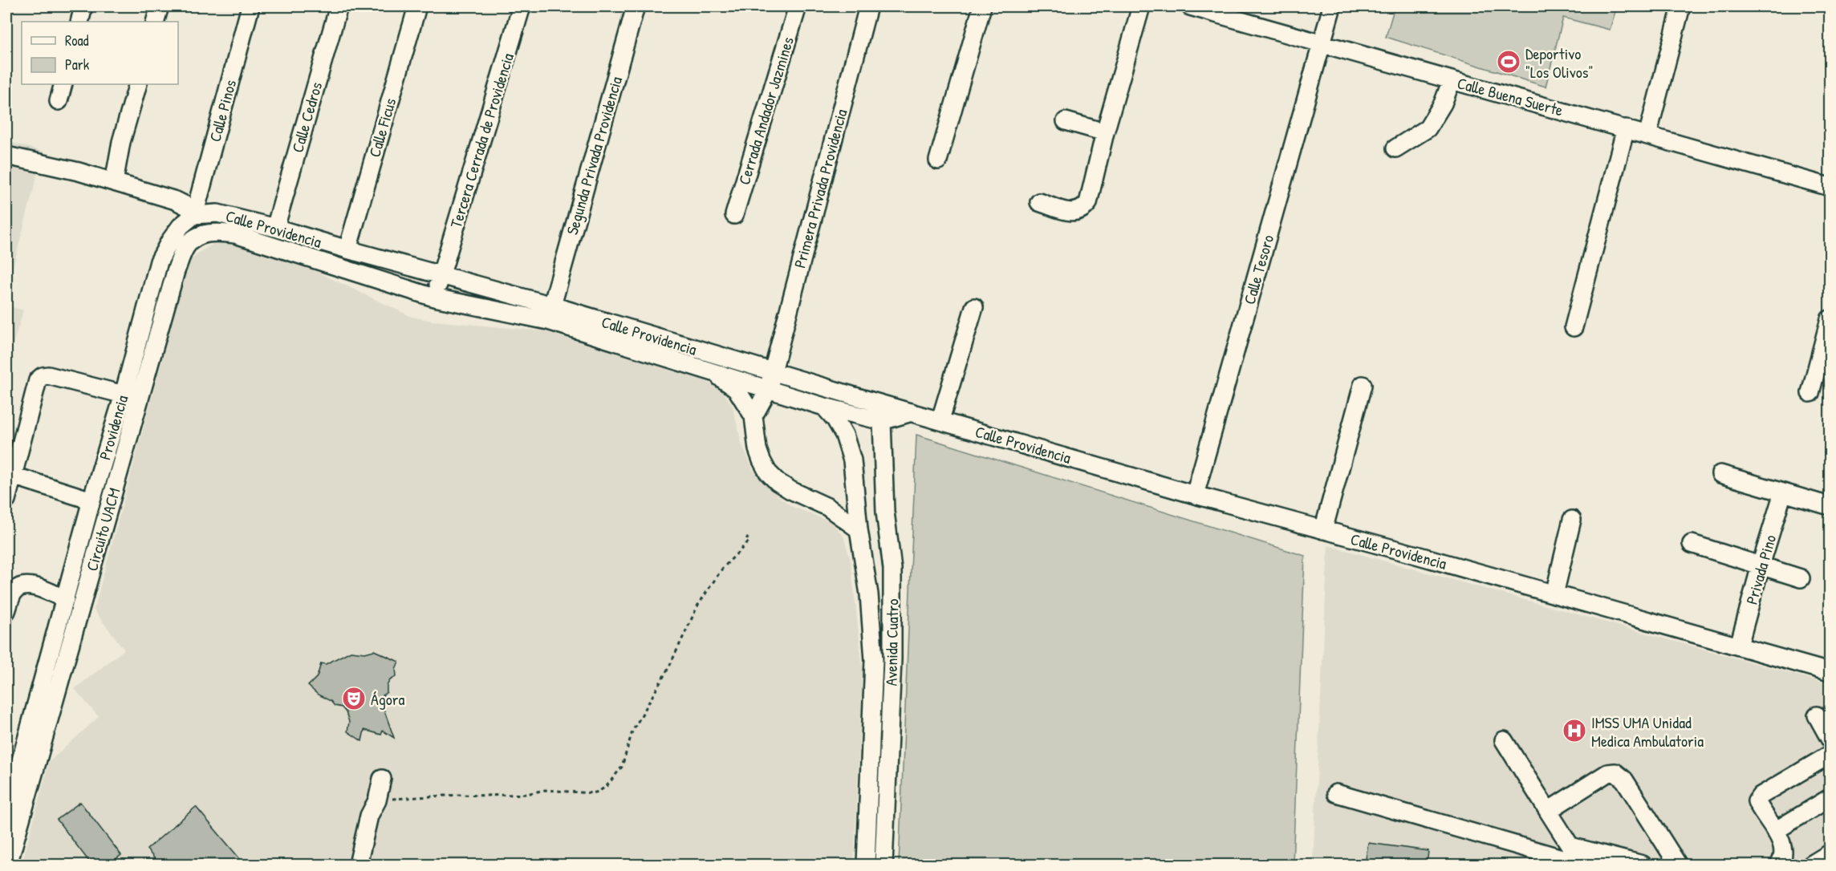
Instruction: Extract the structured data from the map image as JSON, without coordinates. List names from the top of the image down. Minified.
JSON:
{"streets":{"street":["Calle Buena Suerte","Calle Pinos","Cerrada Andador Jazmines","Calle Cedros","Calle Ficus","Tercera Cerrada de Providencia","Segunda Privada Providencia","Primera Privada Providencia","Calle Providencia","Calle Tesoro","Providencia","Circuito UACM","Privada Pino","Avenida Cuatro"]},"crossings":[["Calle Buena Suerte","Calle Tesoro"],["Calle Pinos","Calle Providencia"],["Calle Pinos","Providencia"],["Calle Cedros","Calle Providencia"],["Calle Ficus","Calle Providencia"],["Tercera Cerrada de Providencia","Calle Providencia"],["Segunda Privada Providencia","Calle Providencia"],["Primera Privada Providencia","Calle Providencia"],["Calle Providencia","Calle Tesoro"],["Calle Providencia","Providencia"],["Calle Providencia","Circuito UACM"],["Calle Providencia","Privada Pino"],["Calle Providencia","Avenida Cuatro"]],"places":{"sports":["Deportivo \"Los Olivos\""],"theatre":["Ágora"],"hospital":["IMSS UMA Unidad Medica Ambulatoria"]},"legend":["Road","Park"]}
